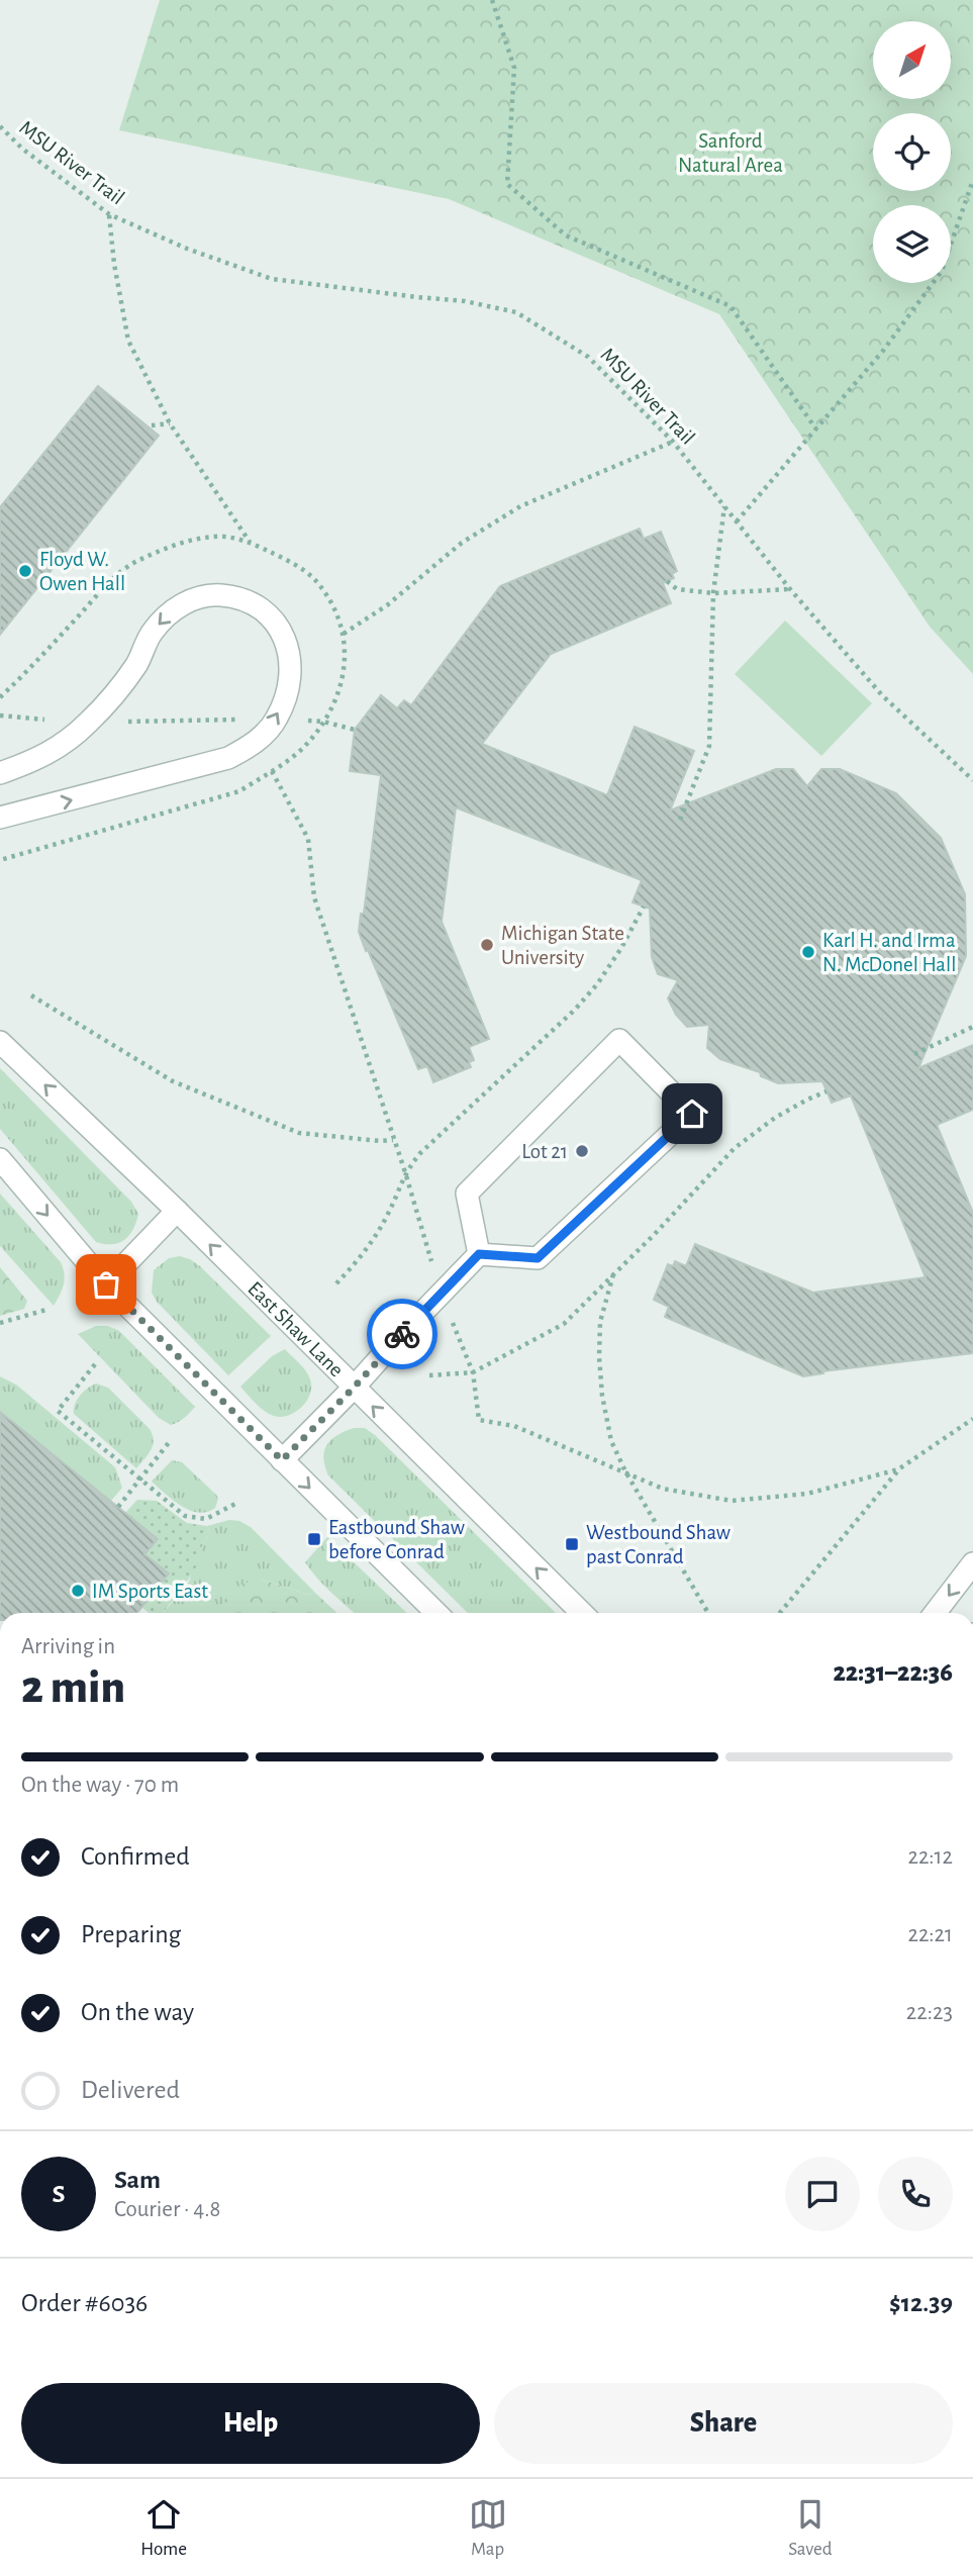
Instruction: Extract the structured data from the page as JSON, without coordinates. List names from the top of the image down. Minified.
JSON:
{"streets":{"street":["East Shaw Lane"],"path":["MSU River Trail"]},"parks":["Sanford Natural Area"],"places":{"other":["Floyd W. Owen Hall","Michigan State University","Karl H. and Irma N. McDonel Hall","Lot 21","IM Sports East"],"transit":["Eastbound Shaw before Conrad","Westbound Shaw past Conrad"]},"north":"top right","page":{"heading":["2 min","Arriving in","22:31–22:36"],"panel":["Sam","Courier · 4.8","Order #6036","$12.39"],"bar":"On the way · 70 m","list":[["Confirmed","22:12"],["Preparing","22:21"],["On the way","22:23"],"Delivered"],"round":"S","buttons":["Help","Share"],"tabs":["Home","Map","Saved"]}}
